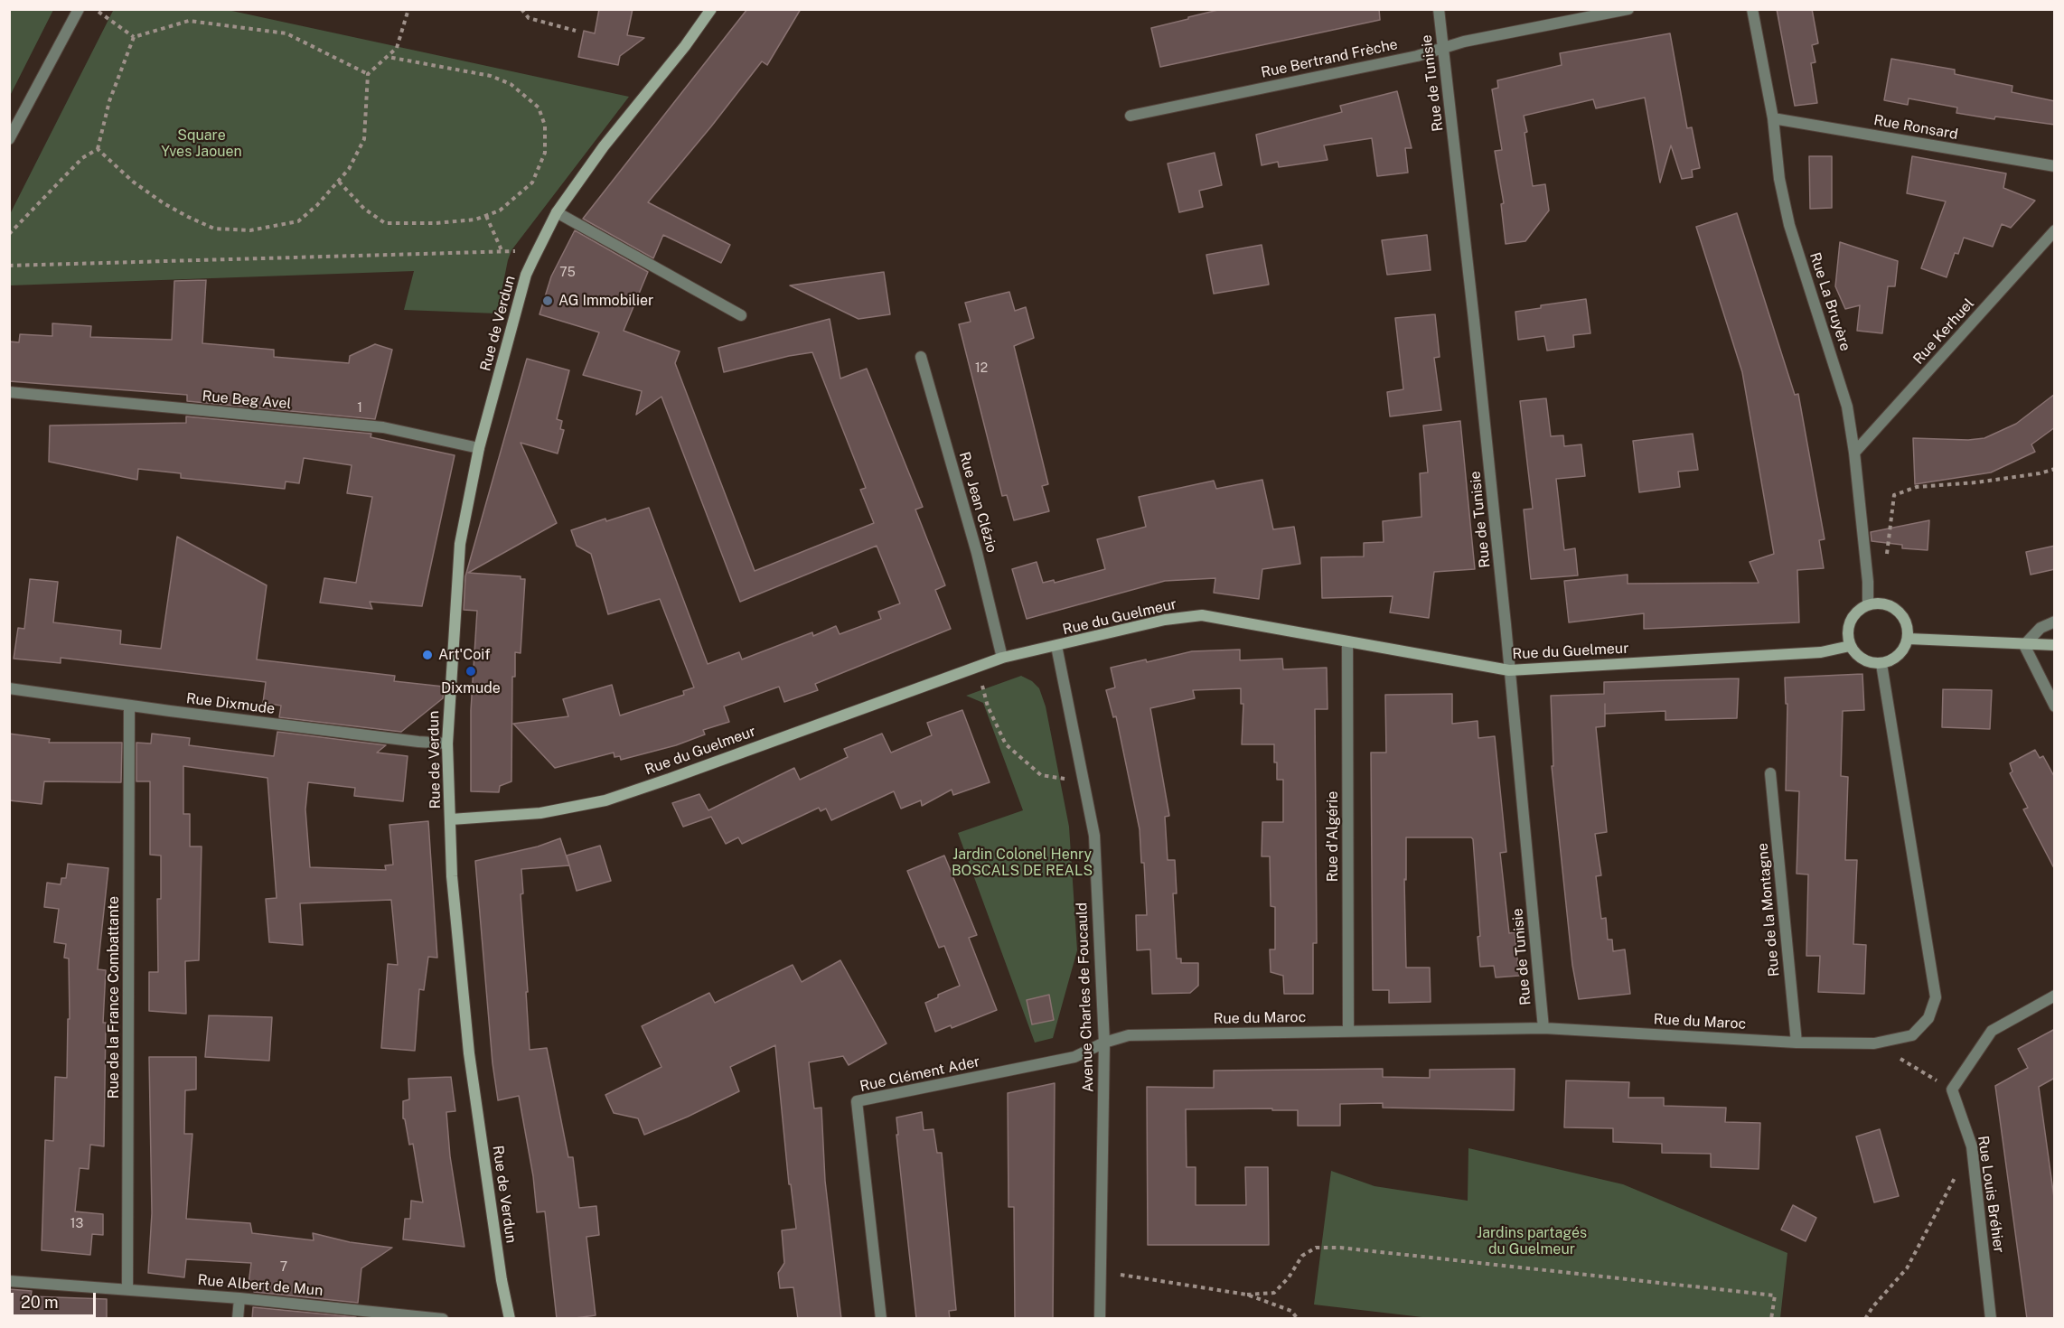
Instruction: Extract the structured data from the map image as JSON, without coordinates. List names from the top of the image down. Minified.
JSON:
{"streets":{"street":["Rue Bertrand Frèche","Rue de Tunisie","Rue Ronsard","Rue La Bruyère","Rue de Verdun","Rue Kerhuel","Rue Beg Avel","Rue Jean Clézio","Rue du Guelmeur","Rue Dixmude","Rue d'Algérie","Rue de la Montagne","Rue de la France Combattante","Avenue Charles de Foucauld","Rue du Maroc","Rue Clément Ader","Rue Louis Bréhier","Rue Albert de Mun"]},"crossings":[["Rue Bertrand Frèche","Rue de Tunisie"],["Rue de Tunisie","Rue du Guelmeur"],["Rue de Tunisie","Rue du Maroc"],["Rue Ronsard","Rue La Bruyère"],["Rue La Bruyère","Rue Kerhuel"],["Rue La Bruyère","Rue du Guelmeur"],["Rue La Bruyère","Rue du Maroc"],["Rue de Verdun","Rue Beg Avel"],["Rue de Verdun","Rue du Guelmeur"],["Rue de Verdun","Rue Dixmude"],["Rue Jean Clézio","Rue du Guelmeur"],["Rue du Guelmeur","Rue d'Algérie"],["Rue du Guelmeur","Avenue Charles de Foucauld"],["Rue du Guelmeur","Rue du Maroc"],["Rue Dixmude","Rue de la France Combattante"],["Rue d'Algérie","Rue du Maroc"],["Rue de la Montagne","Rue du Maroc"],["Rue de la France Combattante","Rue Albert de Mun"],["Avenue Charles de Foucauld","Rue du Maroc"],["Avenue Charles de Foucauld","Rue Clément Ader"],["Rue du Maroc","Rue Clément Ader"]],"parks":["Square Yves Jaouen","Jardin Colonel Henry BOSCALS DE REALS","Jardins partagés du Guelmeur"],"places":["AG Immobilier","Art'Coif","Dixmude"],"house_numbers":["75","12","1","13","7"],"scale_bar":"20 m"}
